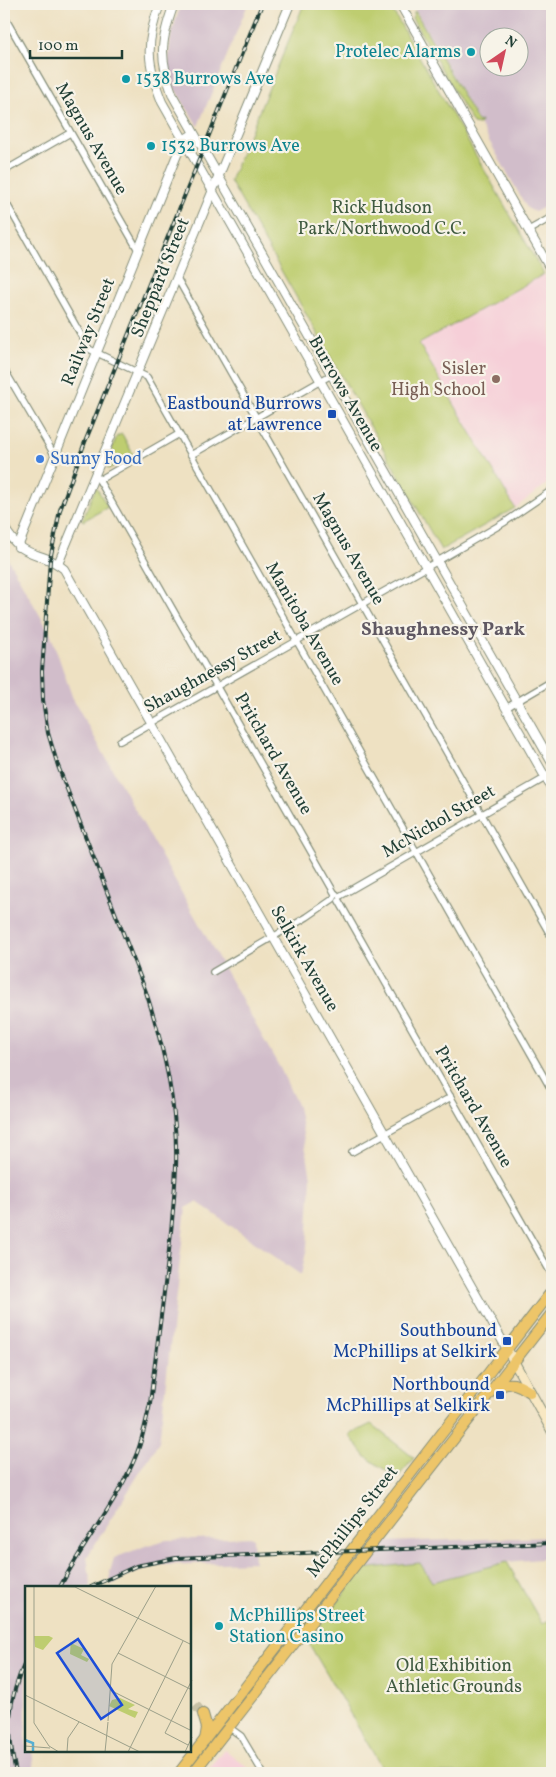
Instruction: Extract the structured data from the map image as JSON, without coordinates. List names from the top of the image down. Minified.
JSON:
{"streets":{"main road":["Selkirk Avenue","McPhillips Street"],"street":["Magnus Avenue","Sheppard Street","Railway Street","Burrows Avenue","Manitoba Avenue","Shaughnessy Street","Pritchard Avenue","McNichol Street"]},"crossings":[["Magnus Avenue","Sheppard Street"],["Magnus Avenue","Railway Street"],["Magnus Avenue","Shaughnessy Street"],["Magnus Avenue","McNichol Street"],["Sheppard Street","Burrows Avenue"],["Sheppard Street","Manitoba Avenue"],["Sheppard Street","Pritchard Avenue"],["Sheppard Street","Selkirk Avenue"],["Railway Street","Burrows Avenue"],["Railway Street","Manitoba Avenue"],["Burrows Avenue","Shaughnessy Street"],["Burrows Avenue","McNichol Street"],["Manitoba Avenue","Shaughnessy Street"],["Manitoba Avenue","McNichol Street"],["Shaughnessy Street","Pritchard Avenue"],["Shaughnessy Street","Selkirk Avenue"],["Pritchard Avenue","McNichol Street"],["McNichol Street","Selkirk Avenue"],["Selkirk Avenue","McPhillips Street"]],"districts":["Shaughnessy Park"],"parks":["Rick Hudson Park/Northwood C.C.","Old Exhibition Athletic Grounds"],"places":{"other":["Protelec Alarms","1538 Burrows Ave","1532 Burrows Ave","Sisler High School","Sunny Food","McPhillips Street Station Casino"],"transit":["Eastbound Burrows at Lawrence","Southbound McPhillips at Selkirk","Northbound McPhillips at Selkirk"]},"scale_bar":"100 m","north":"top right"}
